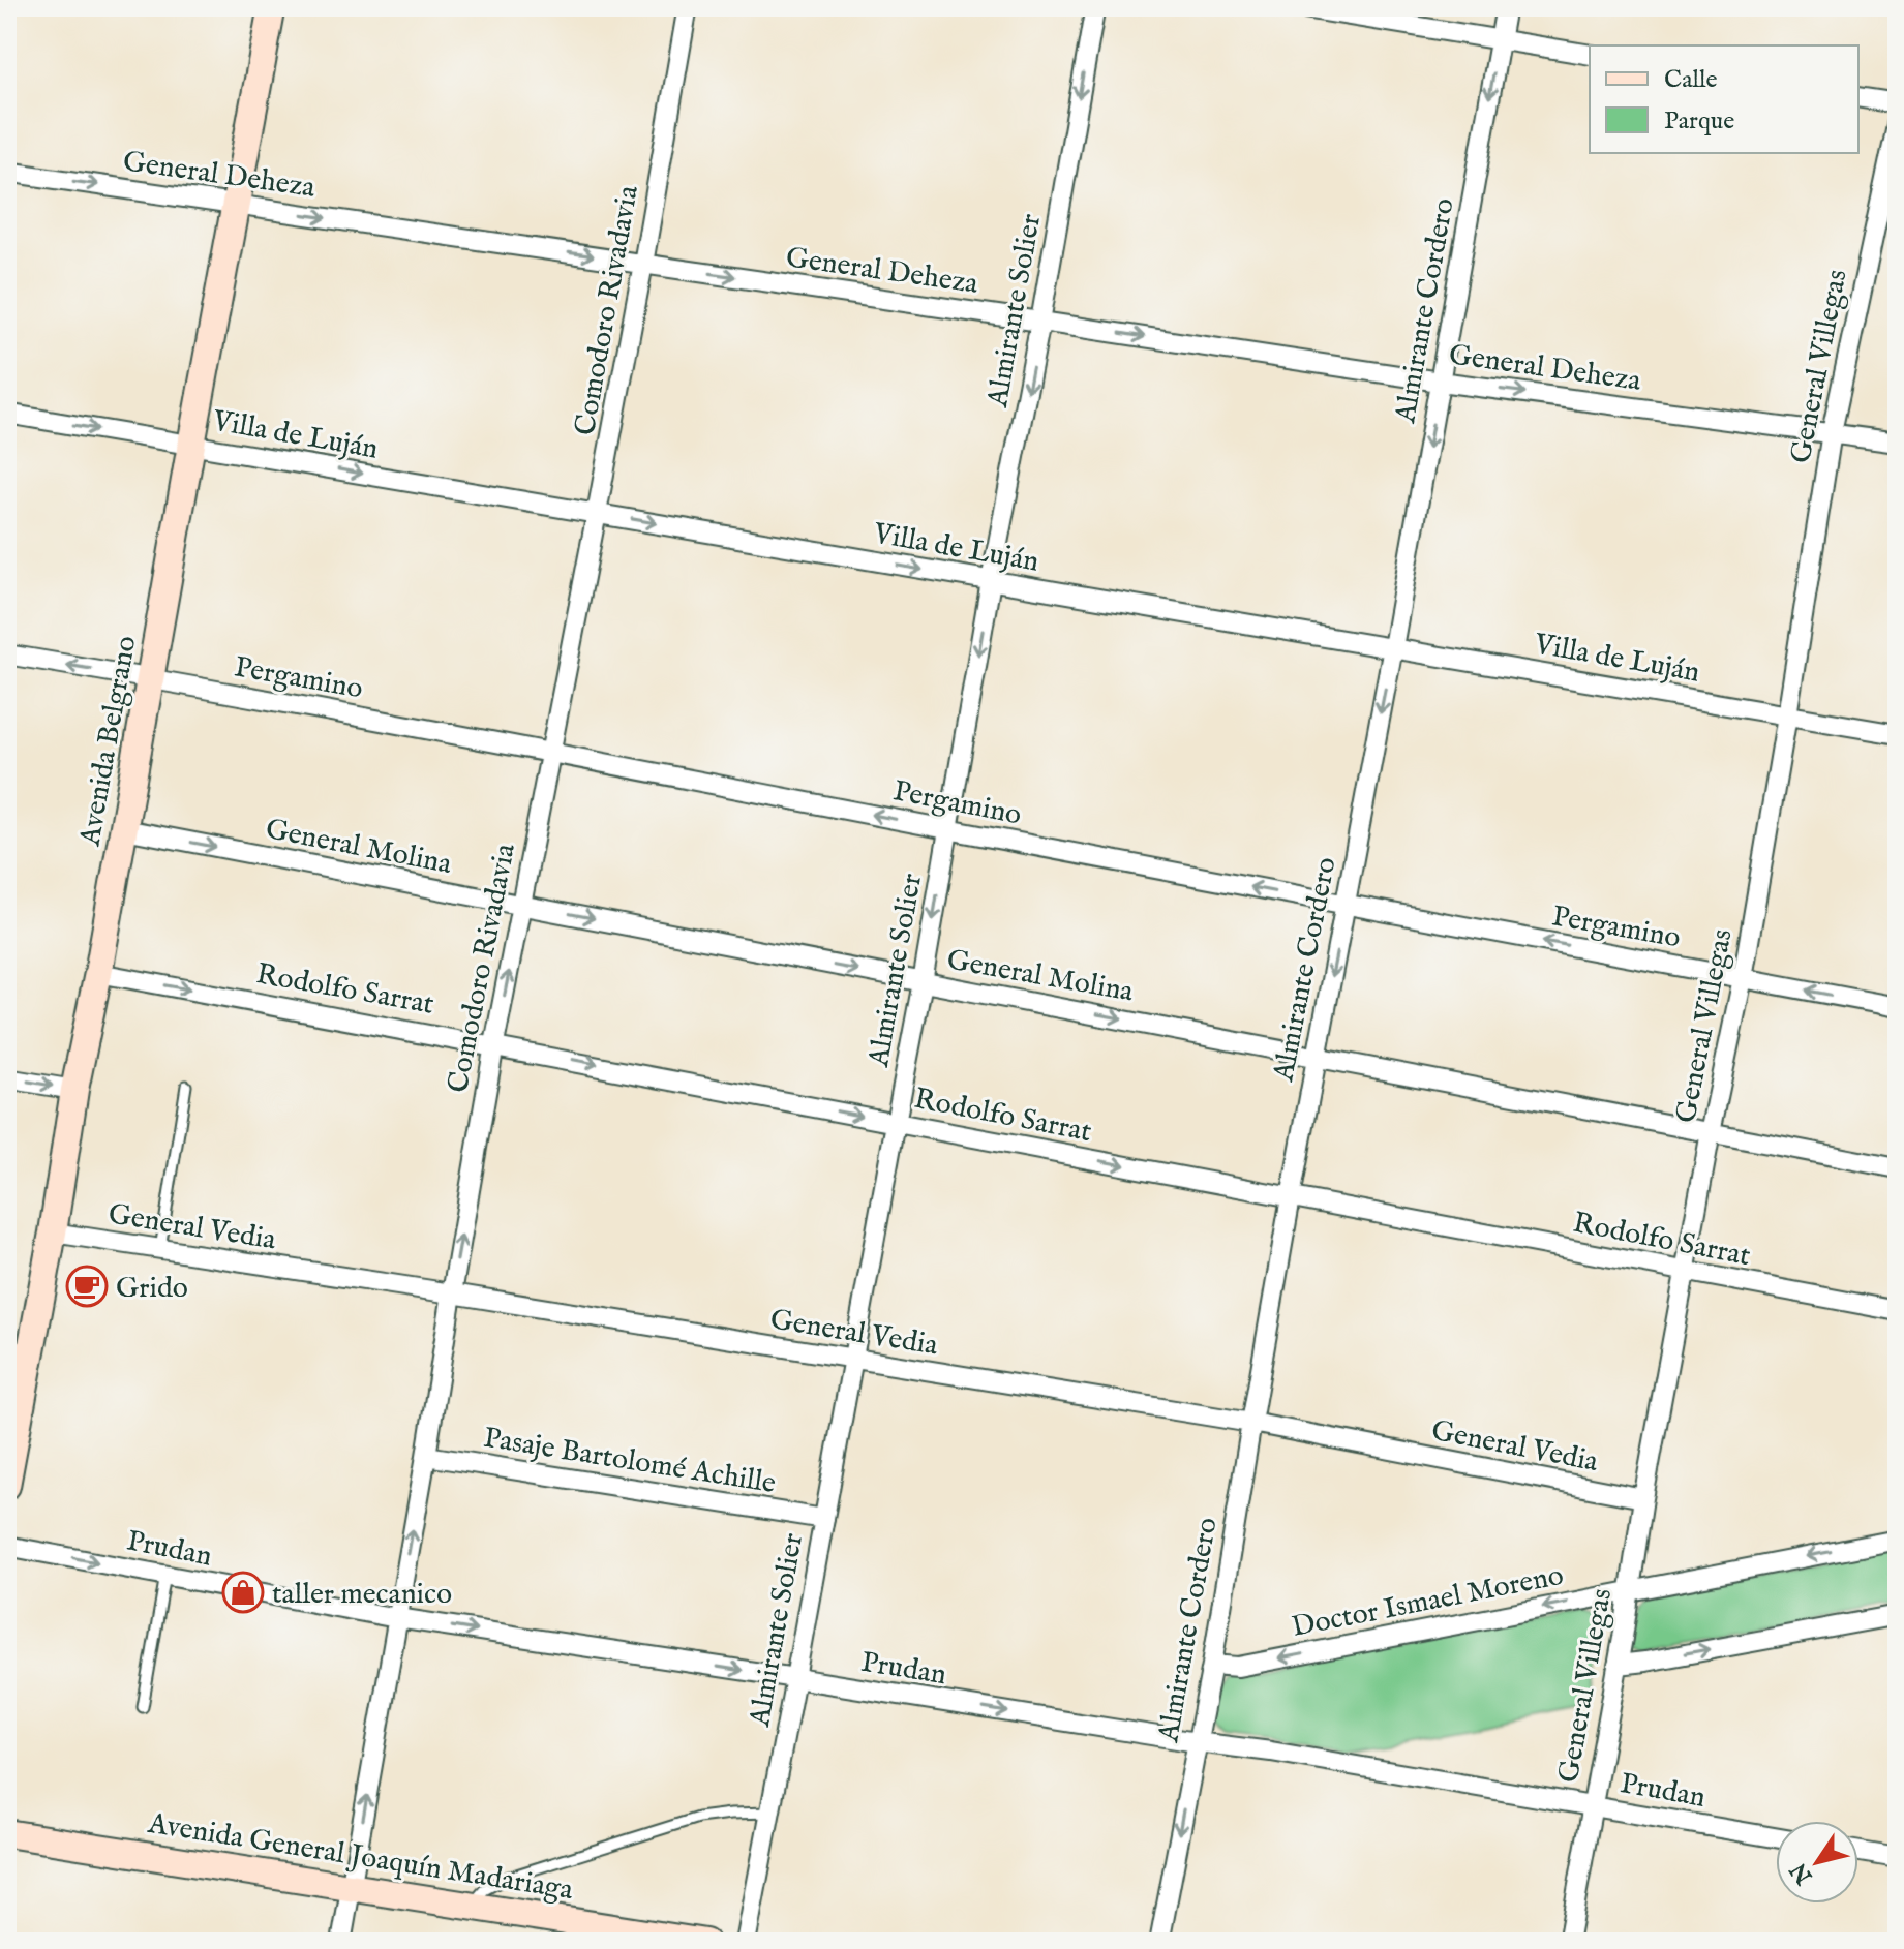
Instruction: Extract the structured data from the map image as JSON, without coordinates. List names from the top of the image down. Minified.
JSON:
{"streets":{"street":["General Deheza","Comodoro Rivadavia","Almirante Solier","Almirante Cordero","General Villegas","Villa de Luján","Pergamino","Avenida Belgrano","General Molina","Rodolfo Sarrat","General Vedia","Pasaje Bartolomé Achille","Prudan","Doctor Ismael Moreno","Avenida General Joaquín Madariaga"]},"crossings":[["General Deheza","Comodoro Rivadavia"],["General Deheza","Almirante Solier"],["General Deheza","Almirante Cordero"],["General Deheza","General Villegas"],["General Deheza","Avenida Belgrano"],["Comodoro Rivadavia","Villa de Luján"],["Comodoro Rivadavia","Pergamino"],["Comodoro Rivadavia","General Molina"],["Comodoro Rivadavia","Rodolfo Sarrat"],["Comodoro Rivadavia","General Vedia"],["Comodoro Rivadavia","Pasaje Bartolomé Achille"],["Comodoro Rivadavia","Prudan"],["Comodoro Rivadavia","Avenida General Joaquín Madariaga"],["Almirante Solier","Villa de Luján"],["Almirante Solier","Pergamino"],["Almirante Solier","General Molina"],["Almirante Solier","Rodolfo Sarrat"],["Almirante Solier","General Vedia"],["Almirante Solier","Pasaje Bartolomé Achille"],["Almirante Solier","Prudan"],["Almirante Cordero","Villa de Luján"],["Almirante Cordero","Pergamino"],["Almirante Cordero","General Molina"],["Almirante Cordero","Rodolfo Sarrat"],["Almirante Cordero","General Vedia"],["Almirante Cordero","Prudan"],["Almirante Cordero","Doctor Ismael Moreno"],["General Villegas","Villa de Luján"],["General Villegas","Pergamino"],["General Villegas","General Molina"],["General Villegas","Rodolfo Sarrat"],["General Villegas","General Vedia"],["General Villegas","Prudan"],["General Villegas","Doctor Ismael Moreno"],["Villa de Luján","Avenida Belgrano"],["Pergamino","Avenida Belgrano"],["Avenida Belgrano","General Molina"],["Avenida Belgrano","Rodolfo Sarrat"],["Avenida Belgrano","General Vedia"]],"one_way":["General Deheza","Comodoro Rivadavia","Almirante Solier","Almirante Cordero","Villa de Luján","Pergamino","General Molina","Rodolfo Sarrat","Prudan"],"places":{"cafe":["Grido"],"shop":["taller mecanico"]},"legend":["Calle","Parque"],"north":"bottom left"}
